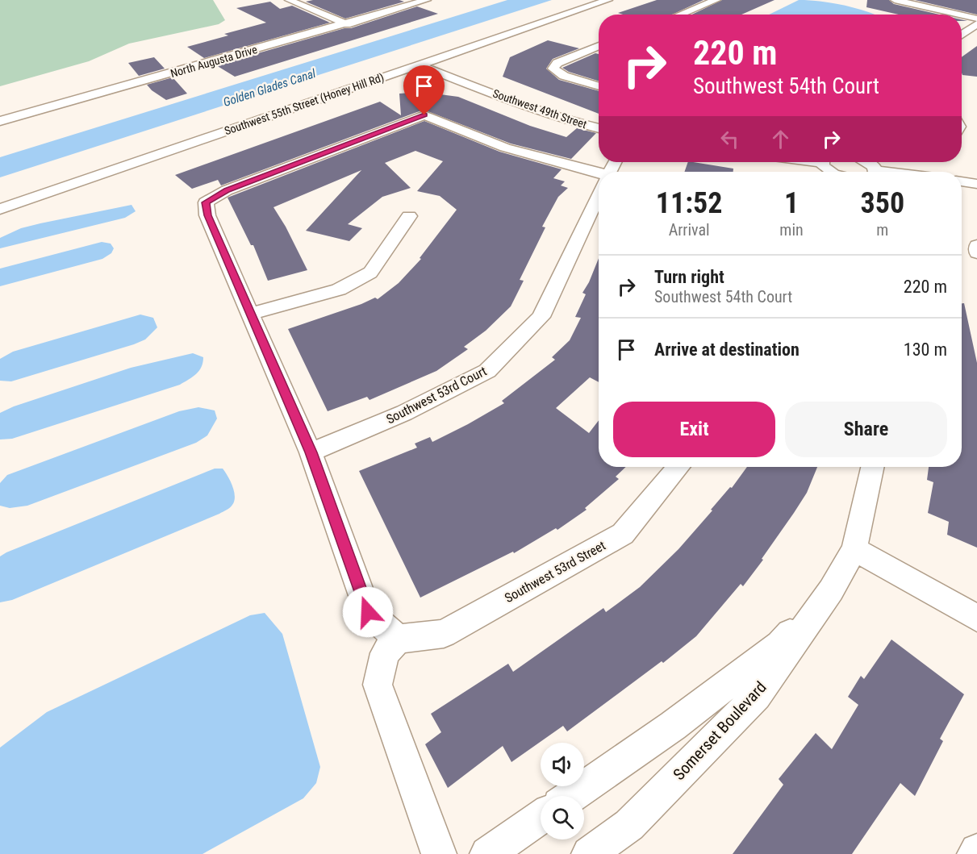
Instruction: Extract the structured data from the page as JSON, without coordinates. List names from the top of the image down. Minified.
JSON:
{"streets":{"street":["North Augusta Drive","Southwest 55th Street (Honey Hill Rd)","Southwest 49th Street","Southwest 53rd Court","Southwest 53rd Street","Somerset Boulevard"]},"crossings":[["Southwest 55th Street (Honey Hill Rd)","Southwest 49th Street"]],"water":["Golden Glades Canal"],"page":{"turn":["220 m","Southwest 54th Court"],"eta":["11:52","Arrival","1","min","350","m"],"list":[{"name":"Turn right","note":"Southwest 54th Court","value":"220 m"},{"name":"Arrive at destination","value":"130 m"}],"buttons":["Exit","Share"]}}
